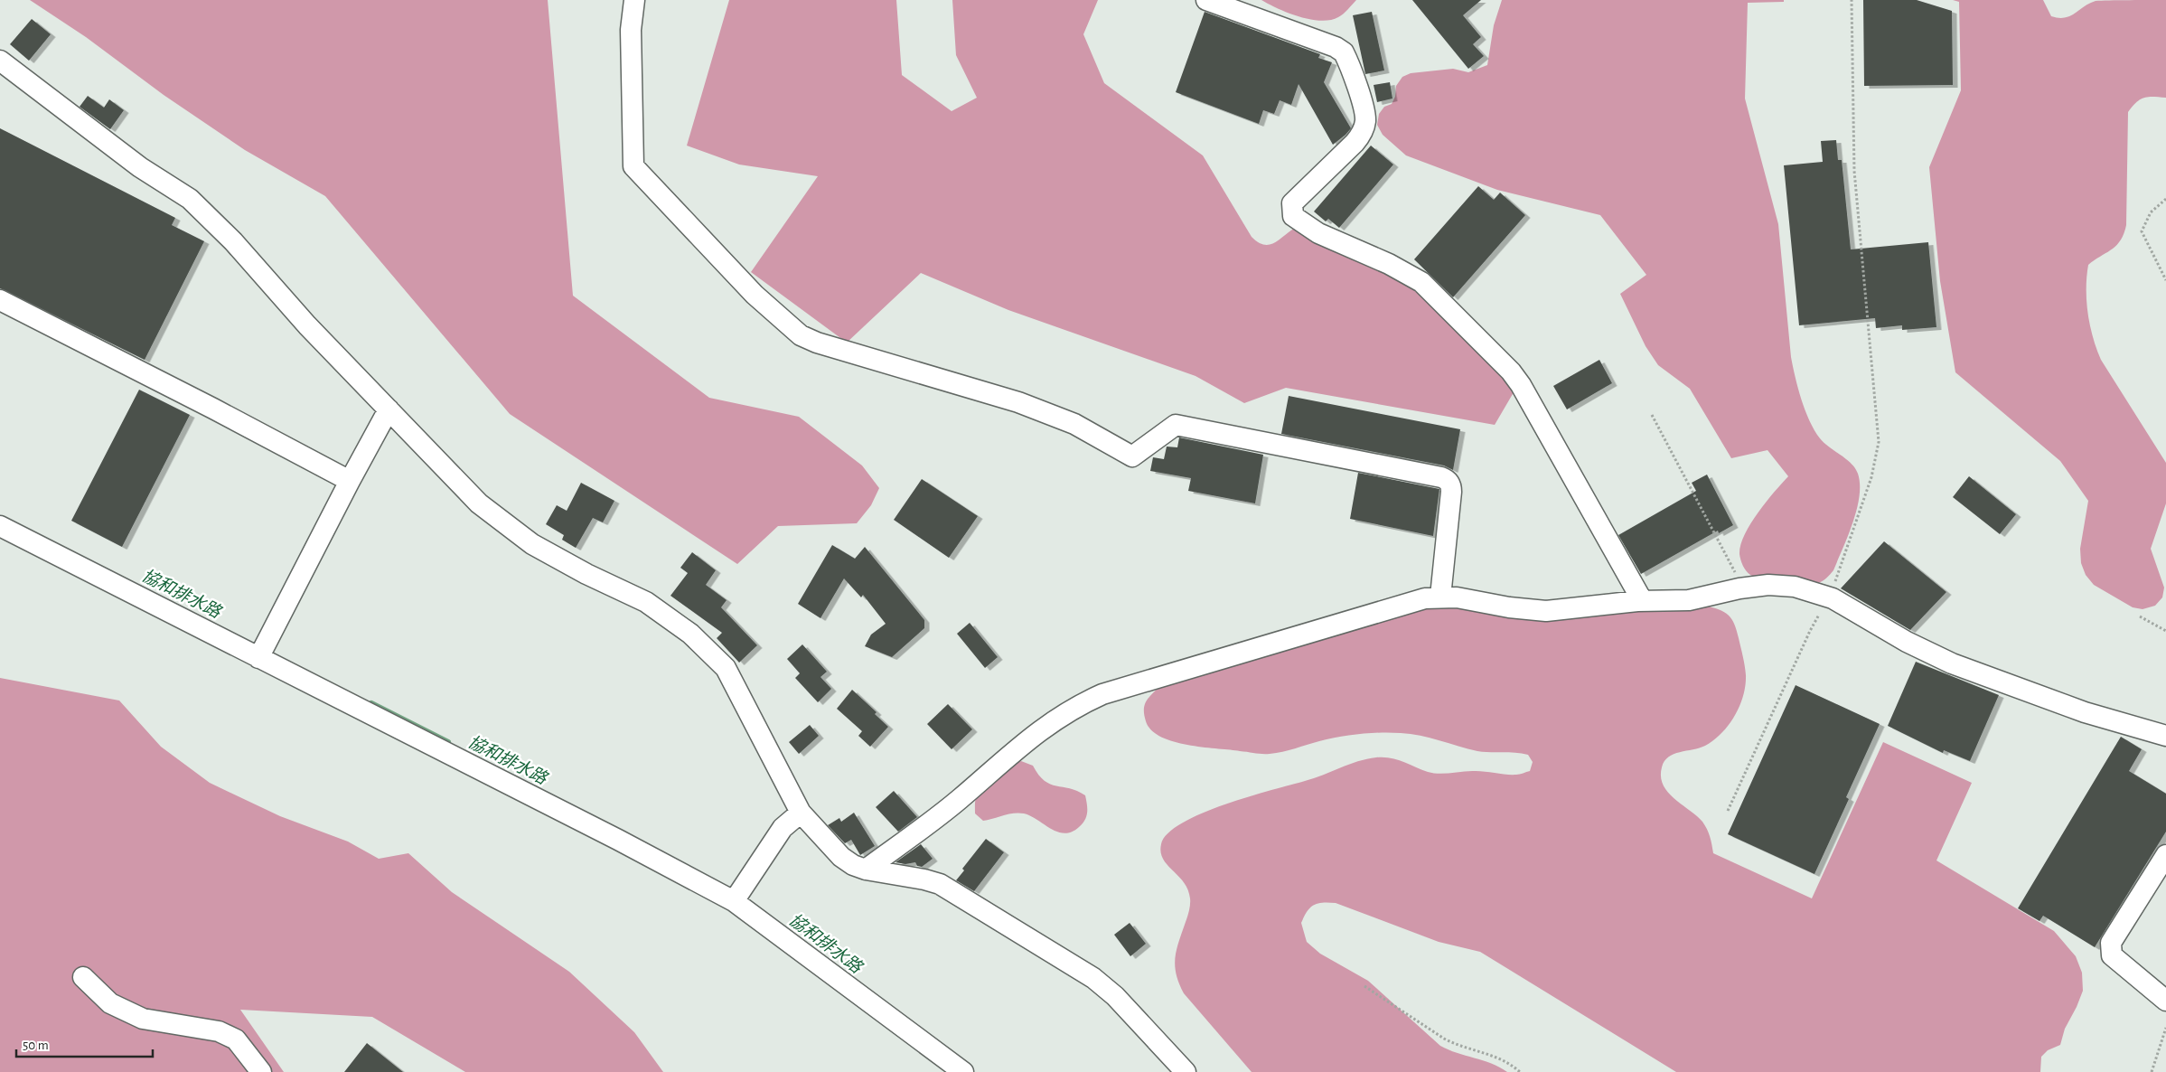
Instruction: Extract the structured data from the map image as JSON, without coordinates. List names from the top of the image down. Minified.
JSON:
{"water":["協和排水路"],"scale_bar":"50 m"}
